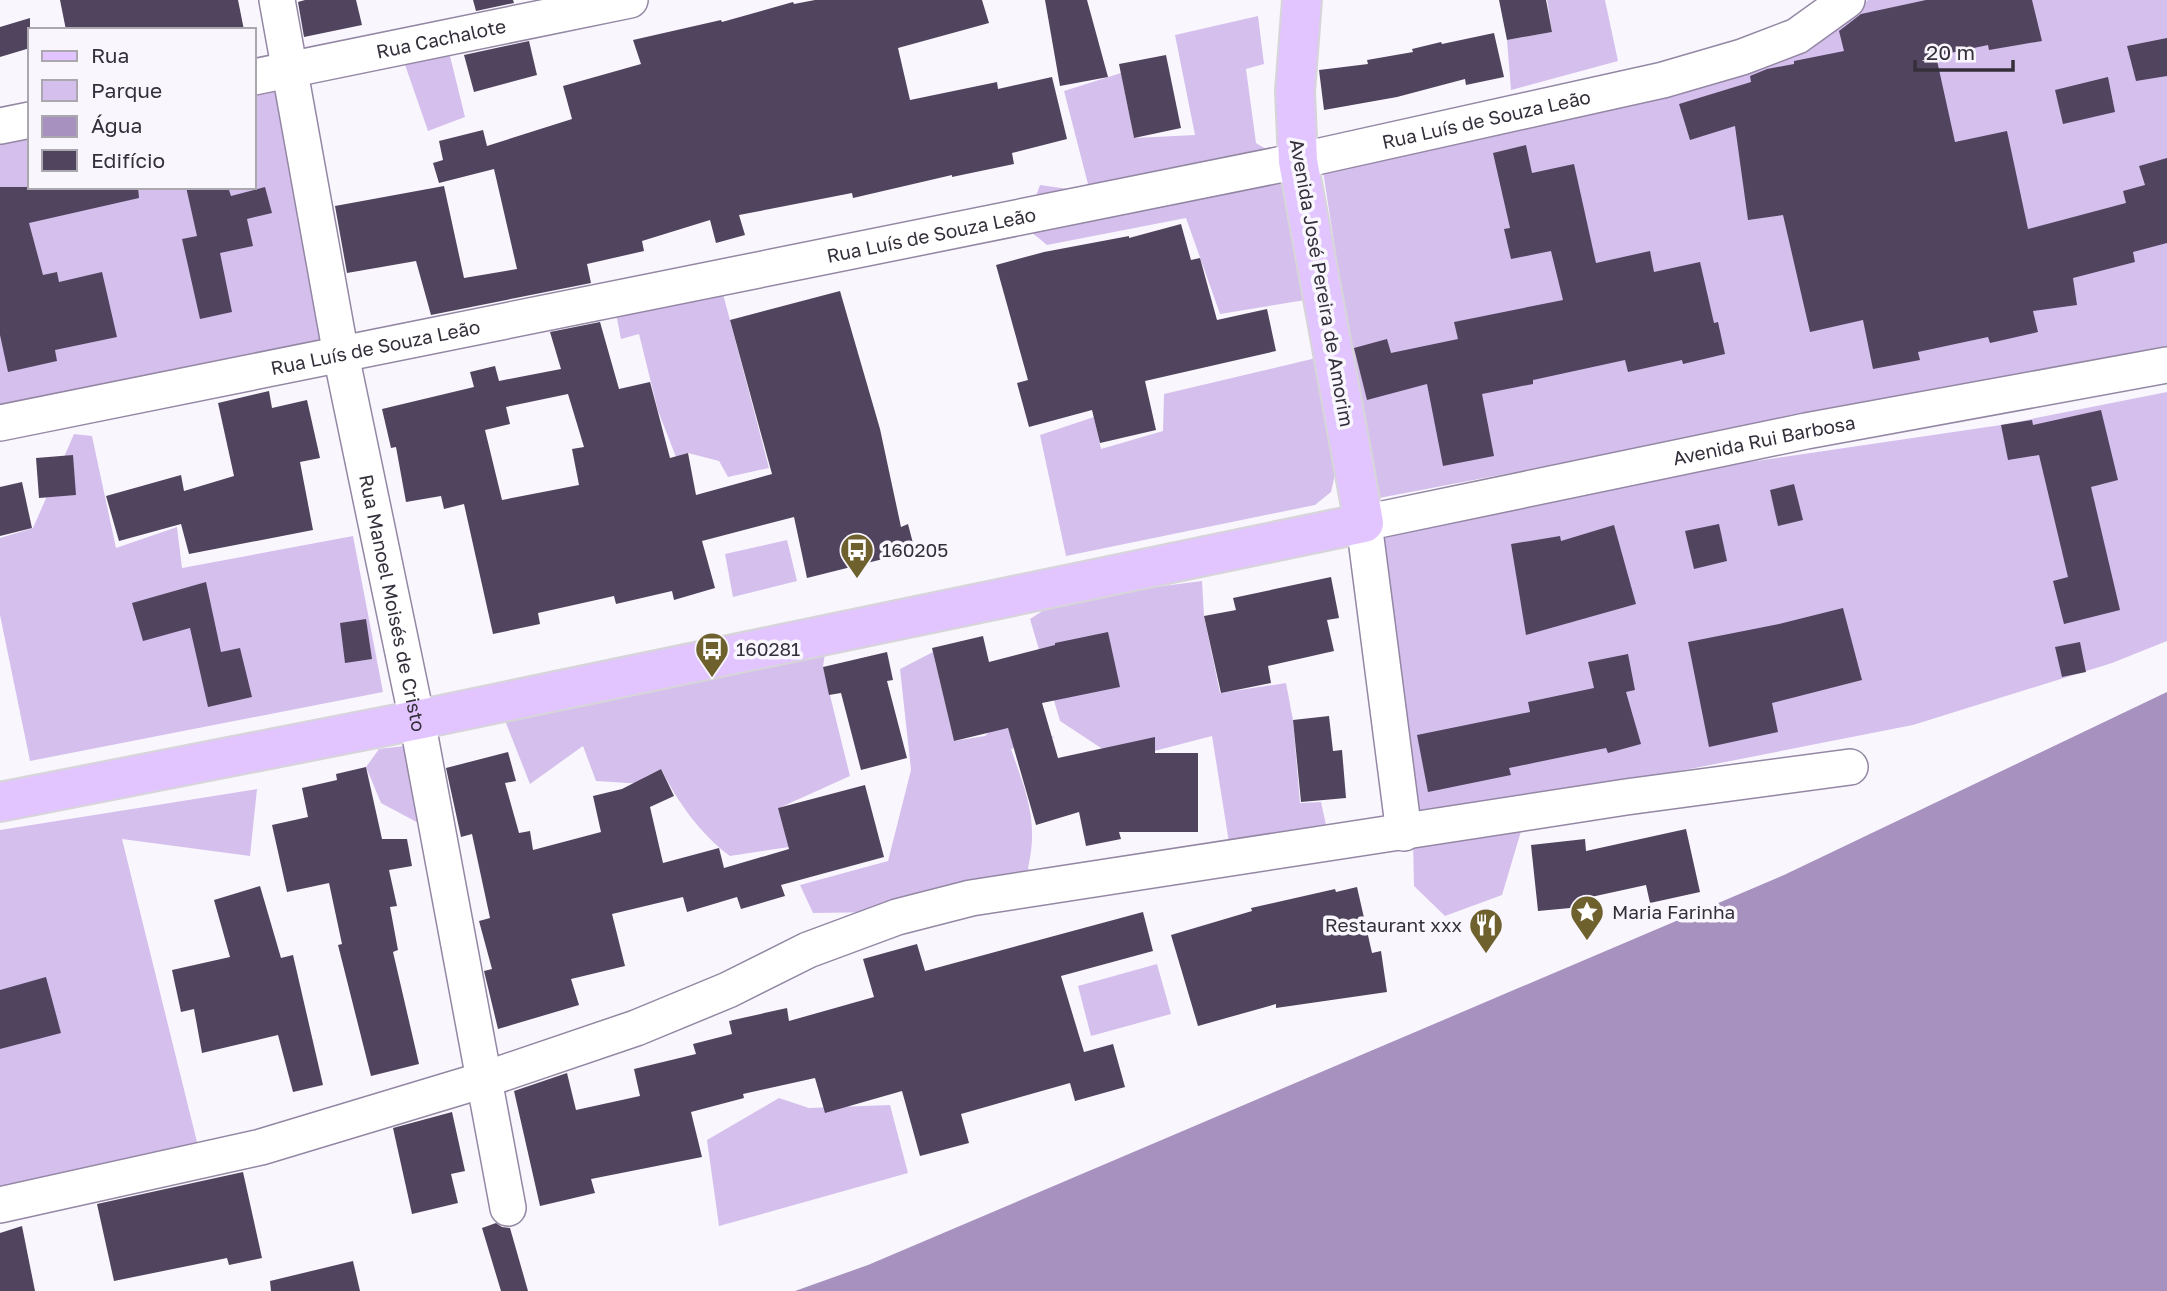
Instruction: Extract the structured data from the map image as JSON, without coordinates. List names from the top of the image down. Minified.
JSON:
{"streets":{"main road":["Avenida José Pereira de Amorim"],"street":["Rua Cachalote","Rua Luís de Souza Leão","Avenida Rui Barbosa","Rua Manoel Moisés de Cristo"]},"crossings":[["Rua Cachalote","Rua Manoel Moisés de Cristo"],["Rua Luís de Souza Leão","Avenida José Pereira de Amorim"],["Rua Luís de Souza Leão","Rua Manoel Moisés de Cristo"],["Avenida José Pereira de Amorim","Avenida Rui Barbosa"]],"places":{"bus stop":["160205","160281"],"place":["Maria Farinha"],"restaurant":["Restaurant xxx"]},"legend":["Rua","Parque","Água","Edifício"],"scale_bar":"20 m"}
